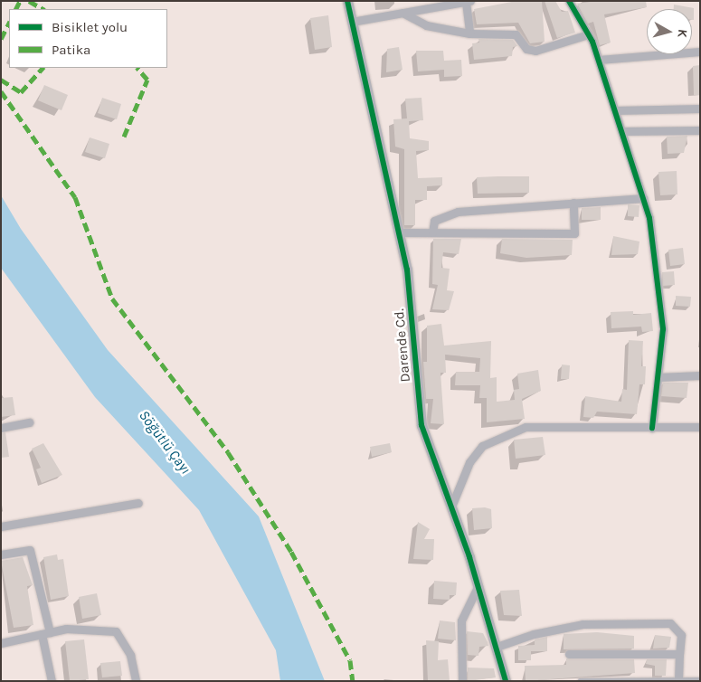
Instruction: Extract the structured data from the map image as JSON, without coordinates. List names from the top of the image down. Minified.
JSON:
{"streets":{"street":["Darende Cd."]},"water":["Söğütlü Çayı"],"legend":["Bisiklet yolu","Patika"],"north":"right"}
